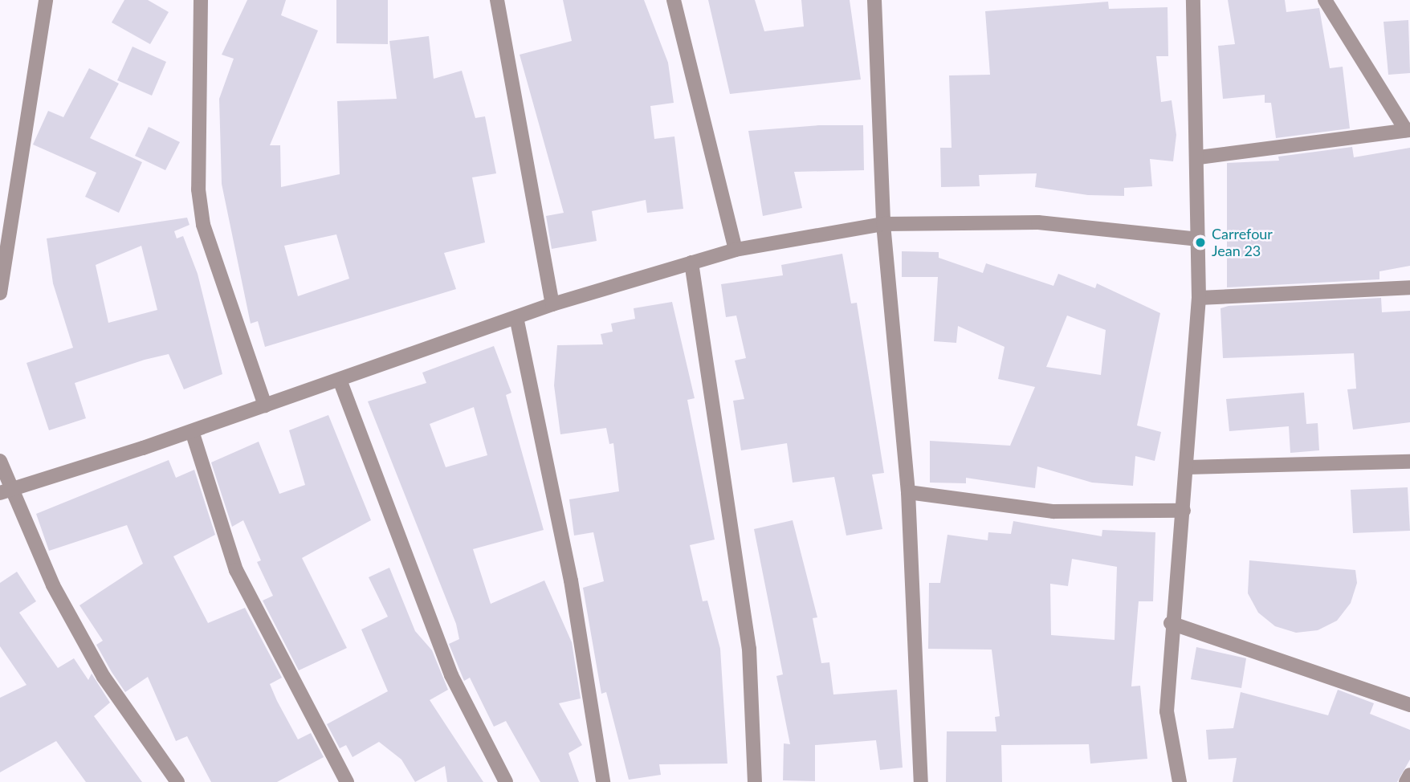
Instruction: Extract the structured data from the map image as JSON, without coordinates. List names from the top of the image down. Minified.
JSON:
{"places":["Carrefour Jean 23"]}
